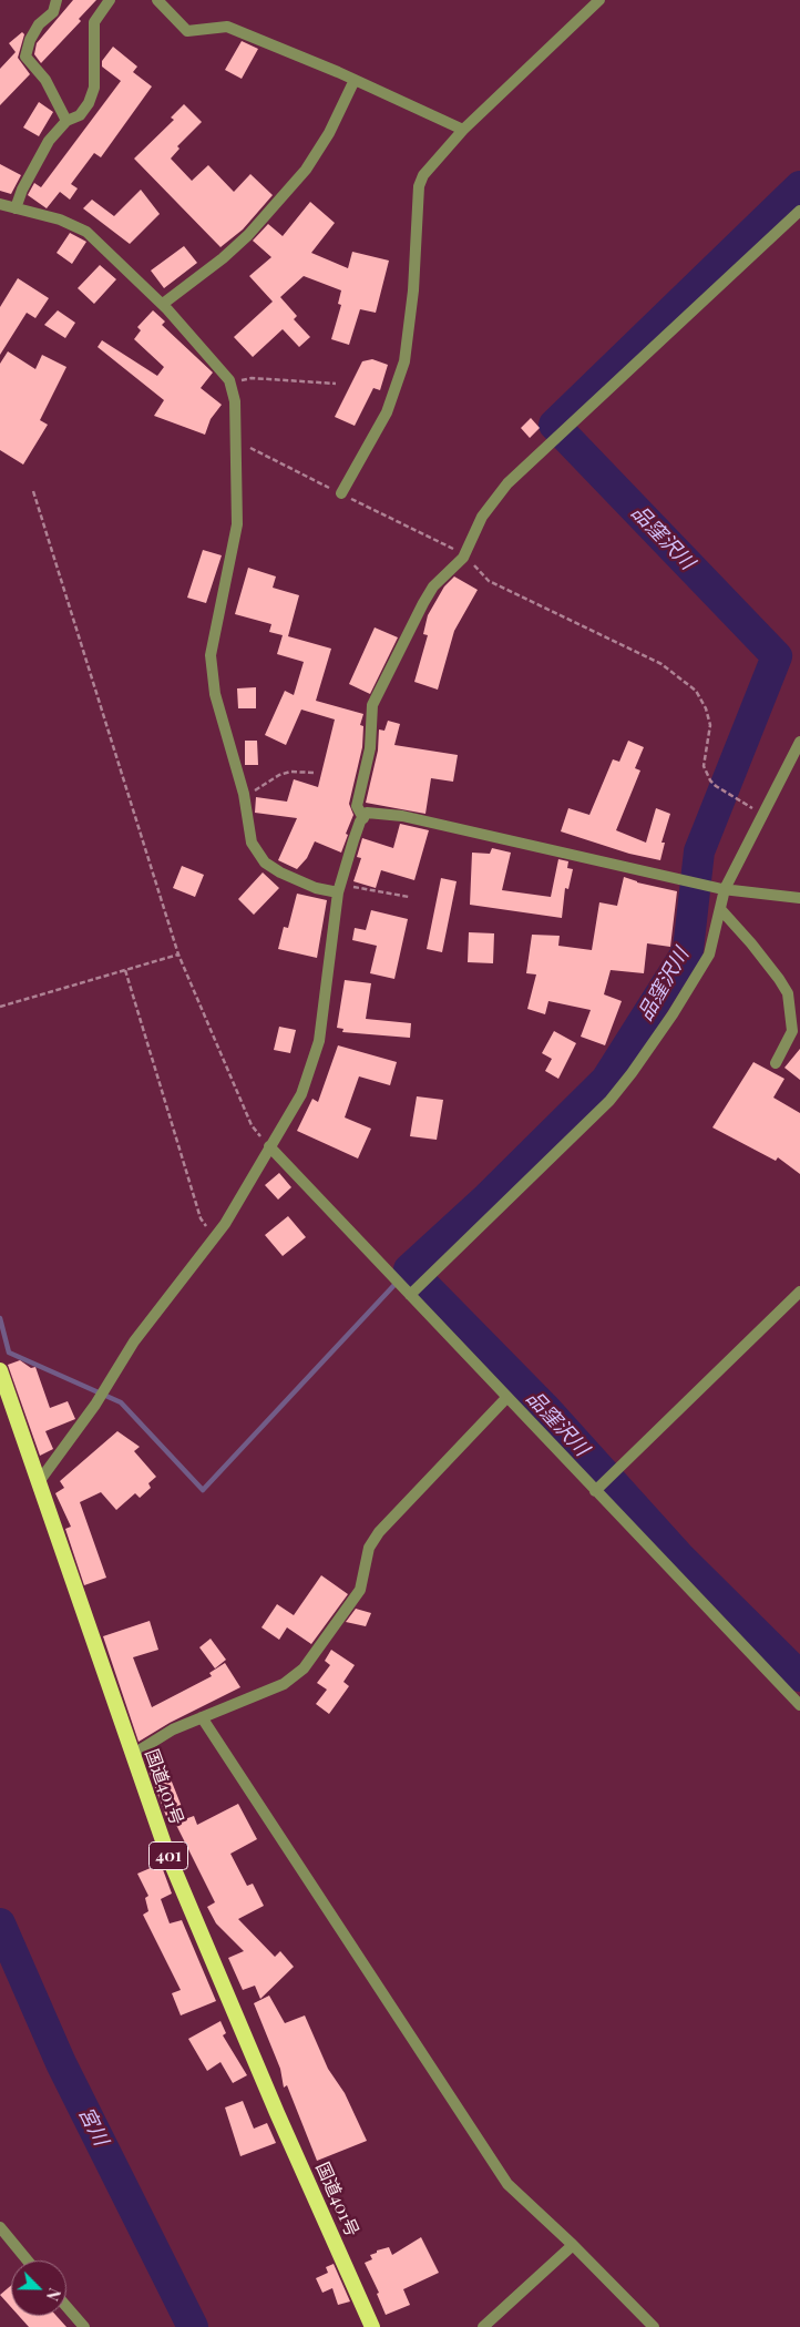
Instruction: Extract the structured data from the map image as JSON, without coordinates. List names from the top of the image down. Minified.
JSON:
{"streets":{"highway":["国道401号","401"]},"water":["品窪沢川","宮川"],"north":"bottom right"}
